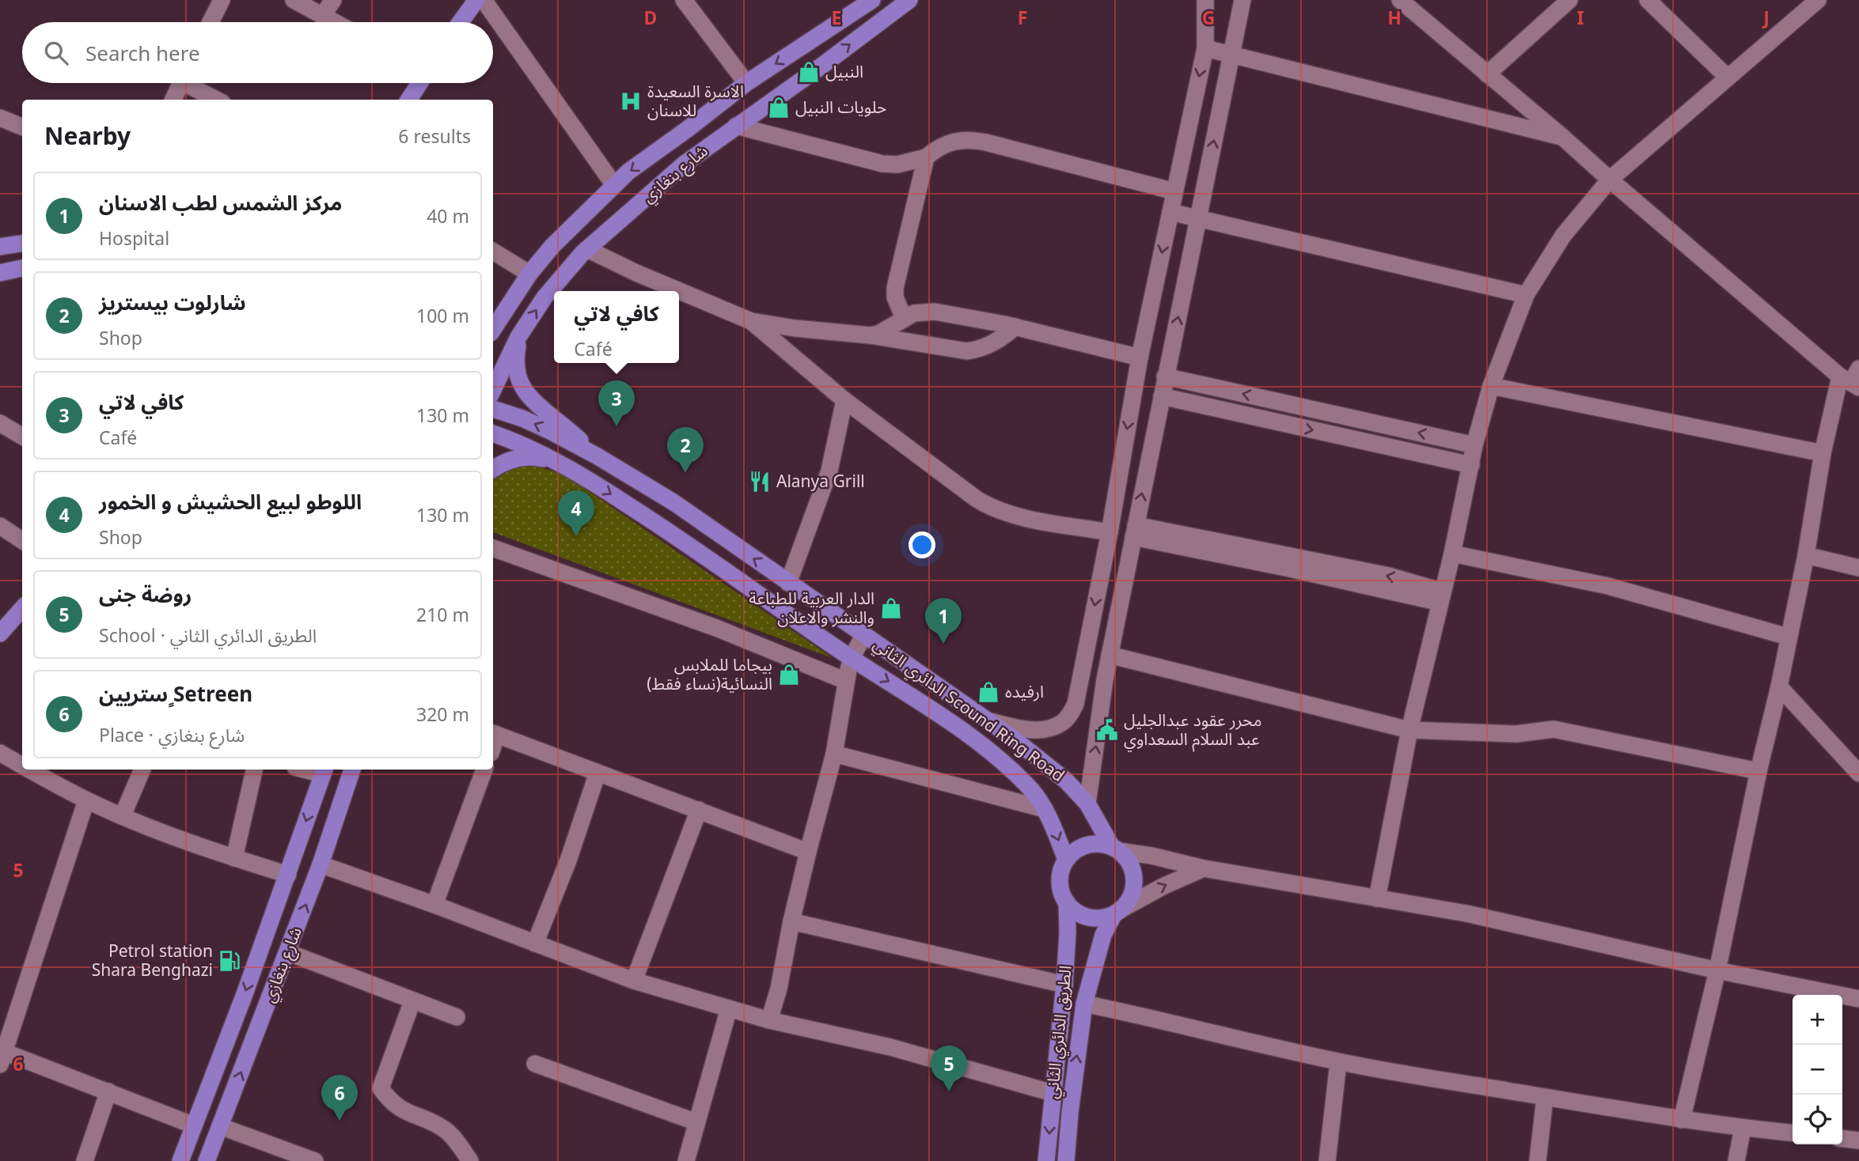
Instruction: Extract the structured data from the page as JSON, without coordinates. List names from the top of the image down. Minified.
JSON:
{"streets":{"main road":["شارع بنغازي","الدائري الثاني Scound Ring Road","الطريق الدائري الثاني"]},"crossings":[["الدائري الثاني Scound Ring Road","الطريق الدائري الثاني"]],"places":{"shop":["النبيل","حلويات النبيل","الدار العربية للطباعة والنشر والاعلان","بيجاما للملابس النسائية(نساء فقط)","ارفيده"],"hospital":["الاسرة السعيدة للاسنان"],"restaurant":["Alanya Grill"],"public building":["محرر عقود عبدالجليل عبد السلام السعداوي"],"fuel station":["Petrol station Shara Benghazi"]},"page":{"search":"Search here","heading":["Nearby","6 results"],"list":[{"mark":"1","name":"مركز الشمس لطب الاسنان","note":"Hospital","value":"40 m"},{"mark":"2","name":"شارلوت بيستريز","note":"Shop","value":"100 m"},{"mark":"3","name":"كافي لاتي","note":"Café","value":"130 m"},{"mark":"4","name":"اللوطو لبيع الحشيش و الخمور","note":"Shop","value":"130 m"},{"mark":"5","name":"روضة جنى","note":"School · الطريق الدائري الثاني","value":"210 m"},{"mark":"6","name":"ستريين ٍSetreen","note":"Place · شارع بنغازي","value":"320 m"}],"popup":["كافي لاتي","Café"],"pins":["3","2","4","1","5","6"],"map_buttons":["+","−"]},"grid":{"columns":["D","E","F","G","H","I","J"],"rows":["5","6"]}}
